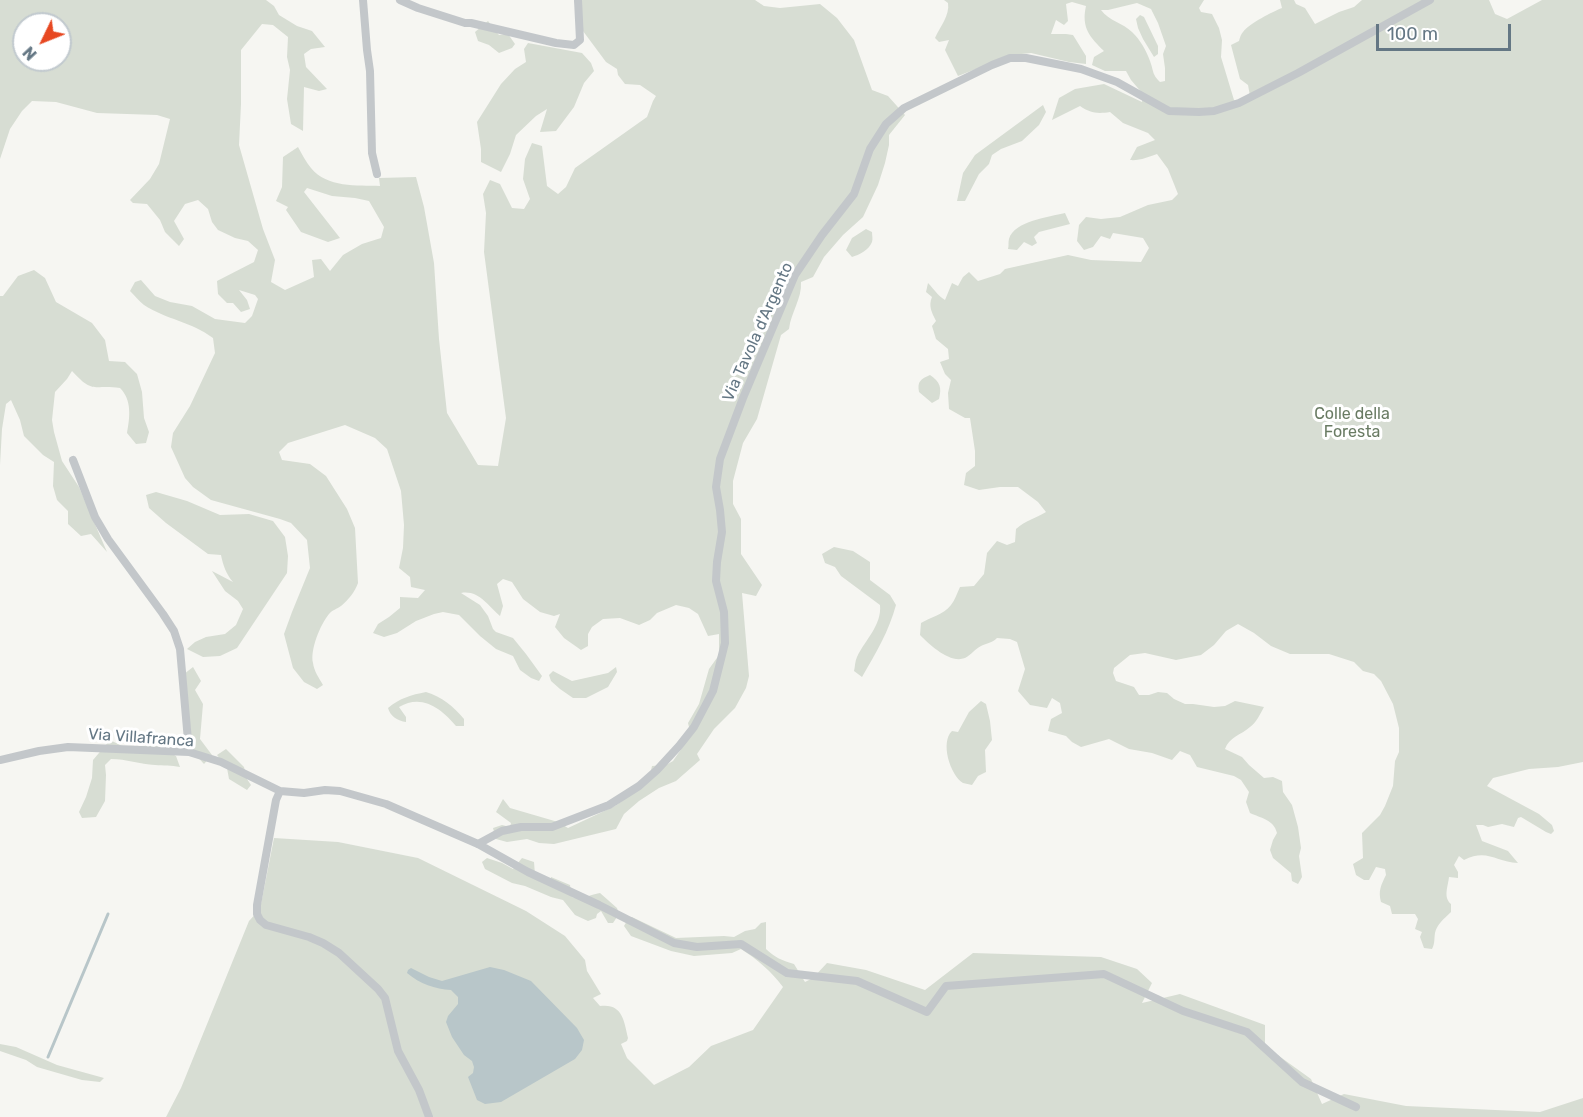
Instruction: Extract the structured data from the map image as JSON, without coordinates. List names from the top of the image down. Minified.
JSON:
{"streets":{"street":["Via Tavola d'Argento","Via Villafranca"]},"crossings":[["Via Tavola d'Argento","Via Villafranca"]],"parks":["Colle della Foresta"],"scale_bar":"100 m","north":"bottom left"}
